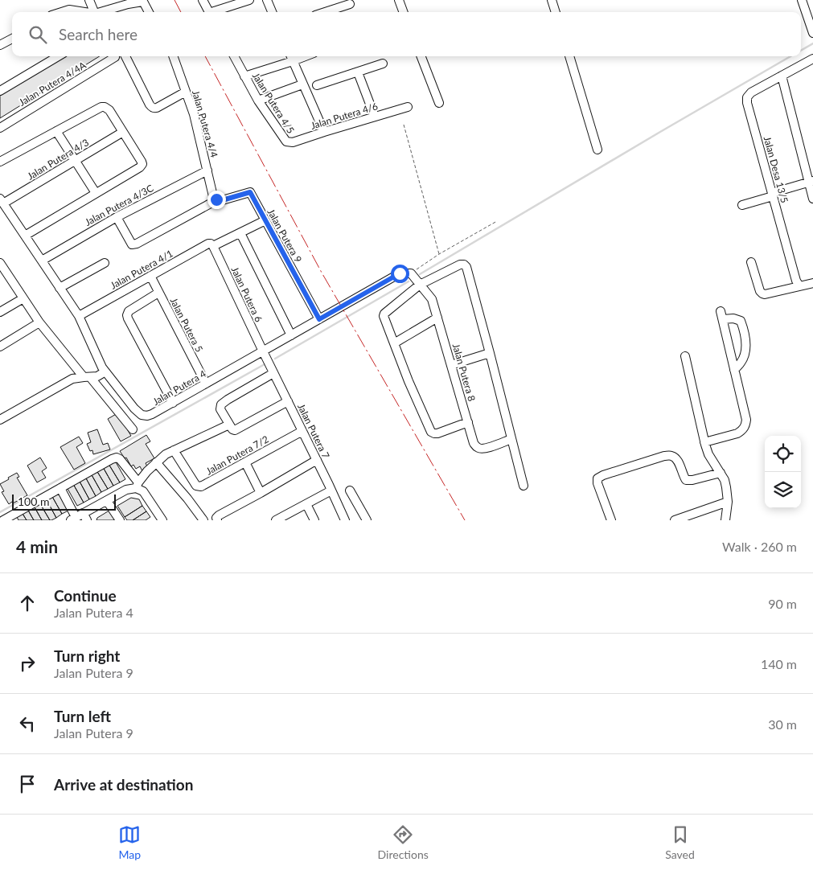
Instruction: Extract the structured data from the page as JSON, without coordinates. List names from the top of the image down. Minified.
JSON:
{"streets":{"street":["Jalan Putera 4/4A","Jalan Putera 4/5","Jalan Putera 4/6","Jalan Putera 4/4","Jalan Putera 4/3","Jalan Desa 13/5","Jalan Putera 4/3C","Jalan Putera 9","Jalan Putera 4/1","Jalan Putera 6","Jalan Putera 5","Jalan Putera 8","Jalan Putera 4","Jalan Putera 7","Jalan Putera 7/2"]},"crossings":[["Jalan Putera 4/5","Jalan Putera 4/6"],["Jalan Putera 4/4","Jalan Putera 4/3C"],["Jalan Putera 4/4","Jalan Putera 9"],["Jalan Putera 4/3","Jalan Putera 4"],["Jalan Putera 4/3C","Jalan Putera 4"],["Jalan Putera 9","Jalan Putera 4"],["Jalan Putera 4/1","Jalan Putera 6"],["Jalan Putera 4/1","Jalan Putera 5"],["Jalan Putera 4/1","Jalan Putera 4"],["Jalan Putera 6","Jalan Putera 4"],["Jalan Putera 6","Jalan Putera 7"],["Jalan Putera 5","Jalan Putera 4"],["Jalan Putera 8","Jalan Putera 4"],["Jalan Putera 4","Jalan Putera 7"],["Jalan Putera 7","Jalan Putera 7/2"]],"scale_bar":"100 m","page":{"search":"Search here","scale":"100 m","heading":["4 min","Walk · 260 m"],"list":[["Continue","Jalan Putera 4","90 m"],["Turn right","Jalan Putera 9","140 m"],["Turn left","Jalan Putera 9","30 m"],"Arrive at destination"],"nav":["Map","Directions","Saved"]}}
